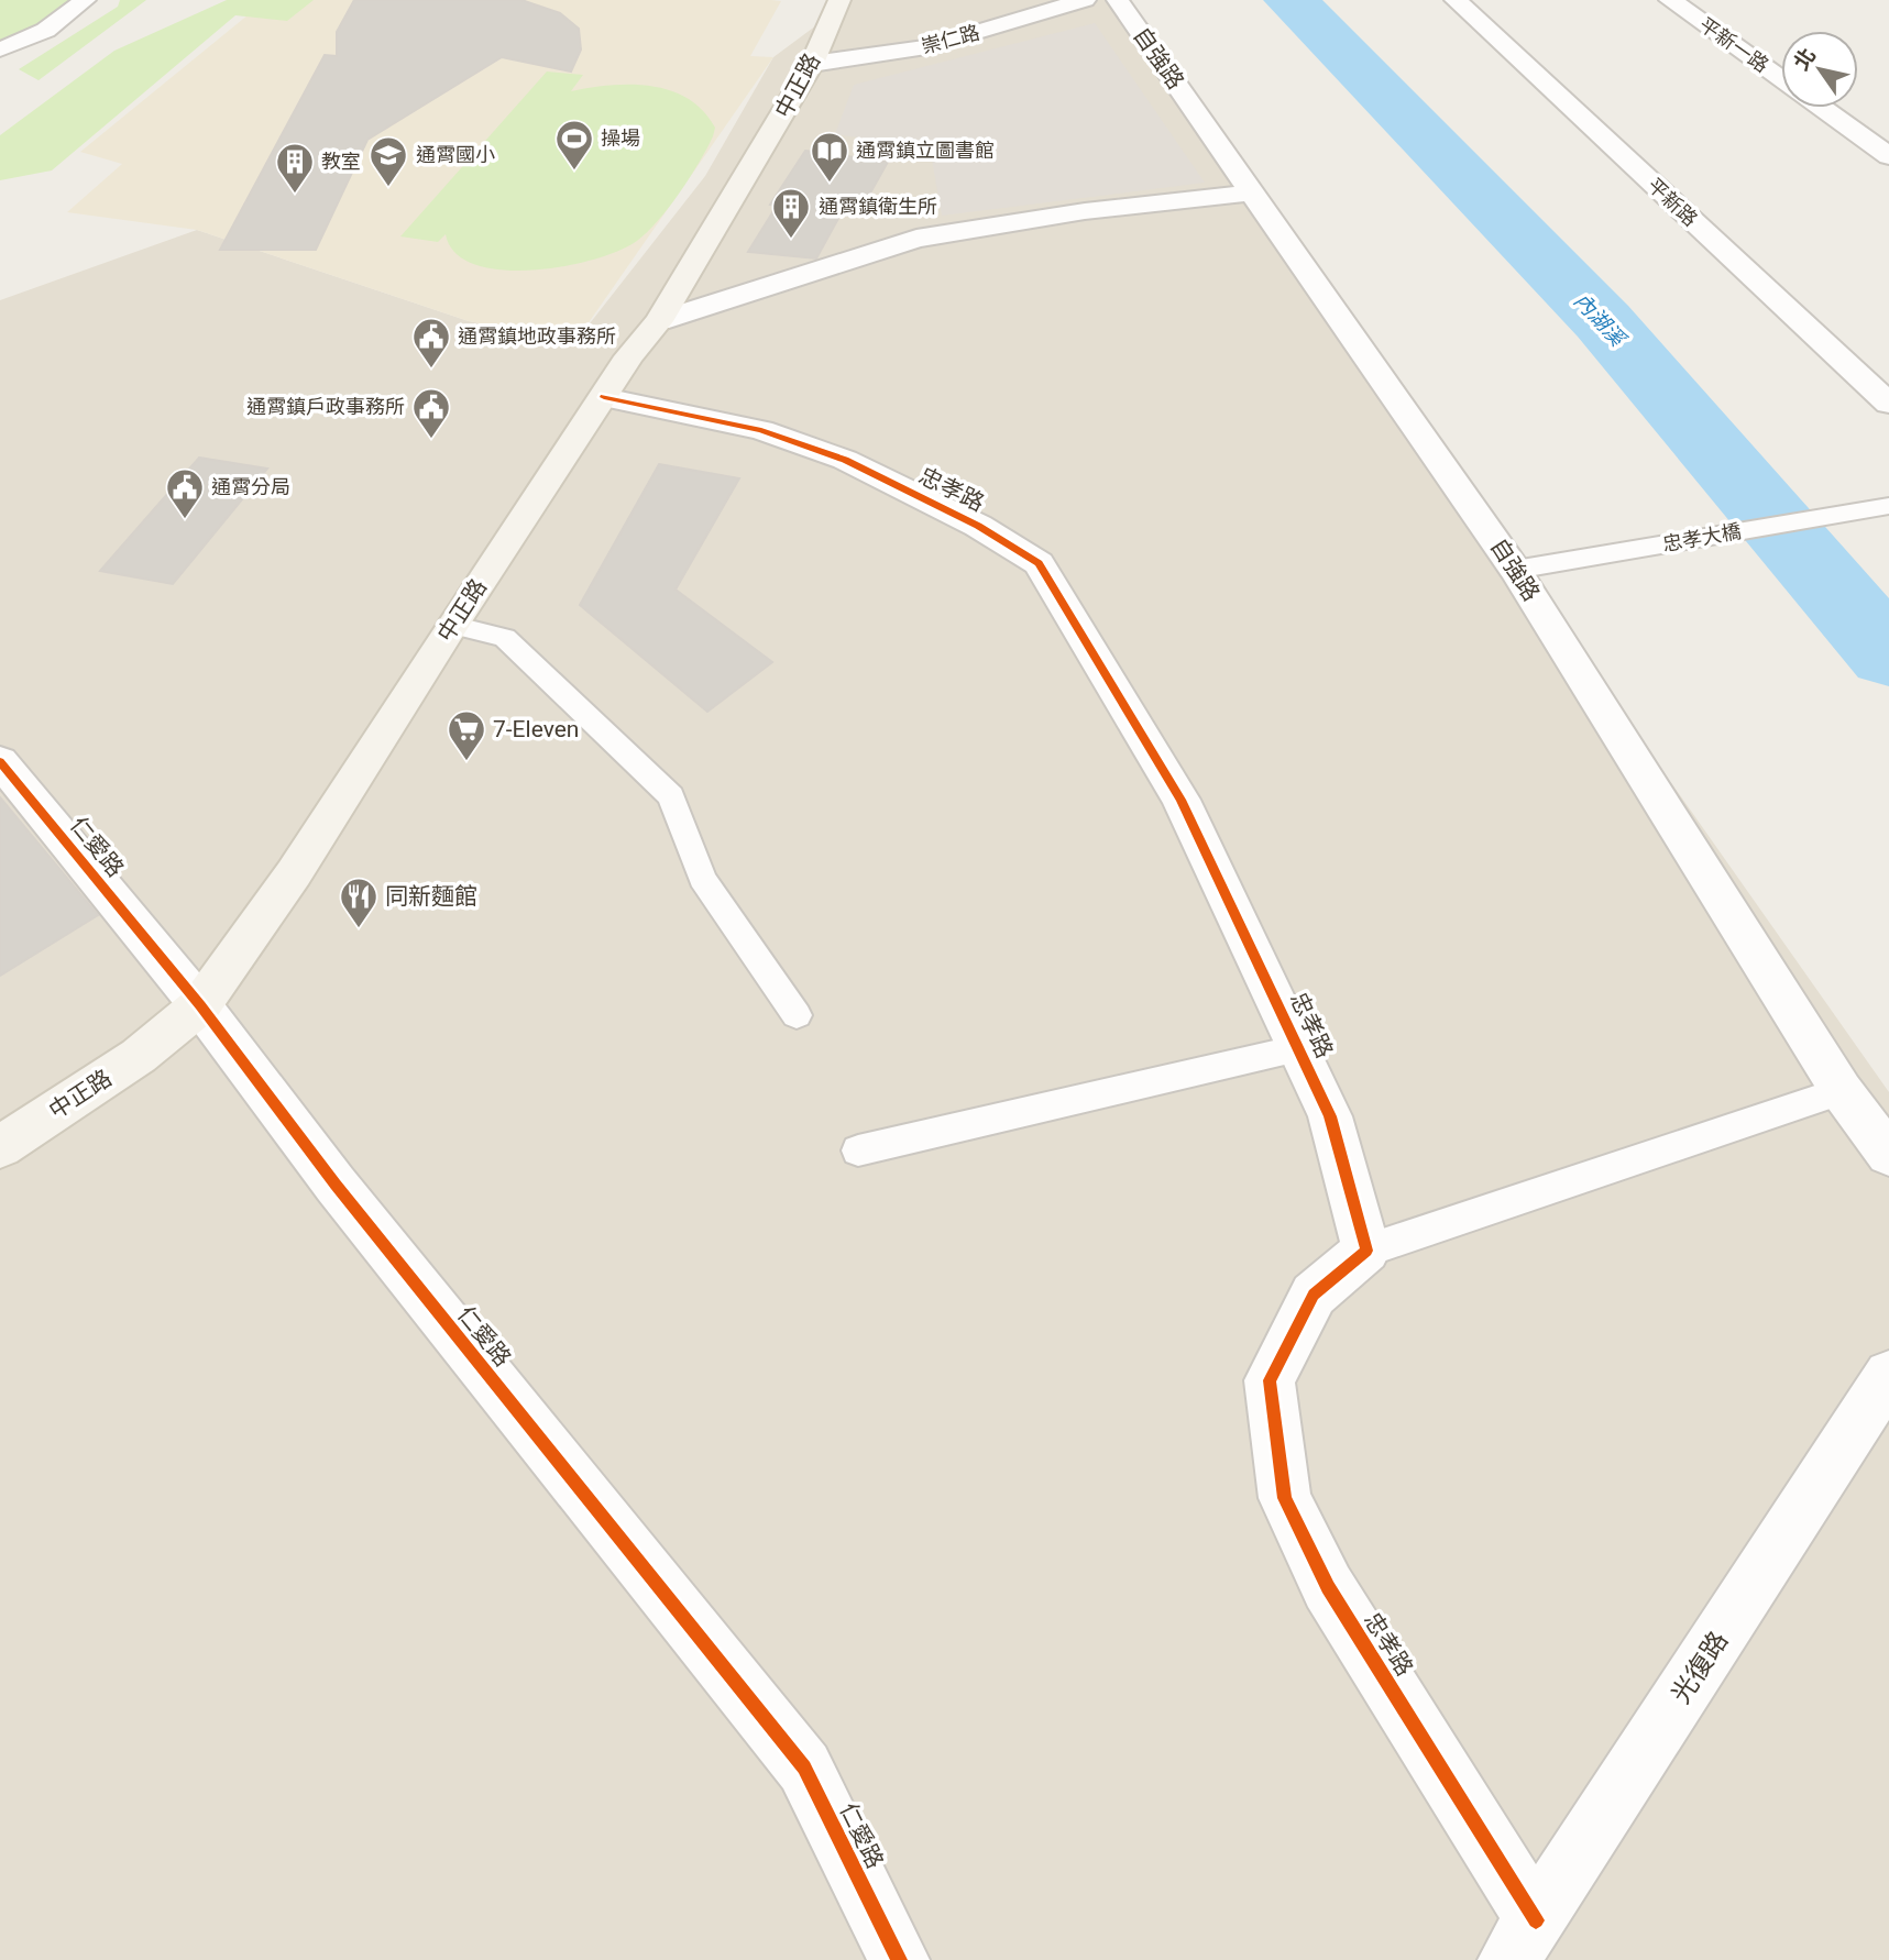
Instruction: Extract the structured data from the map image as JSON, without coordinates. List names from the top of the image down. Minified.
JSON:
{"streets":{"main road":["中正路"],"street":["崇仁路","平新一路","自強路","平新路","忠孝路","仁愛路","光復路"],"lane":["忠孝大橋"]},"crossings":[["崇仁路","中正路"],["自強路","忠孝大橋"],["中正路","忠孝路"],["中正路","仁愛路"],["忠孝路","光復路"]],"water":["內湖溪"],"places":{"sports":["操場"],"library":["通霄鎮立圖書館"],"school or university":["通霄國小"],"building":["教室","通霄鎮衛生所"],"public building":["通霄鎮地政事務所","通霄鎮戶政事務所","通霄分局"],"supermarket":["7-Eleven"],"restaurant":["同新麵館"]},"north":"top left"}
